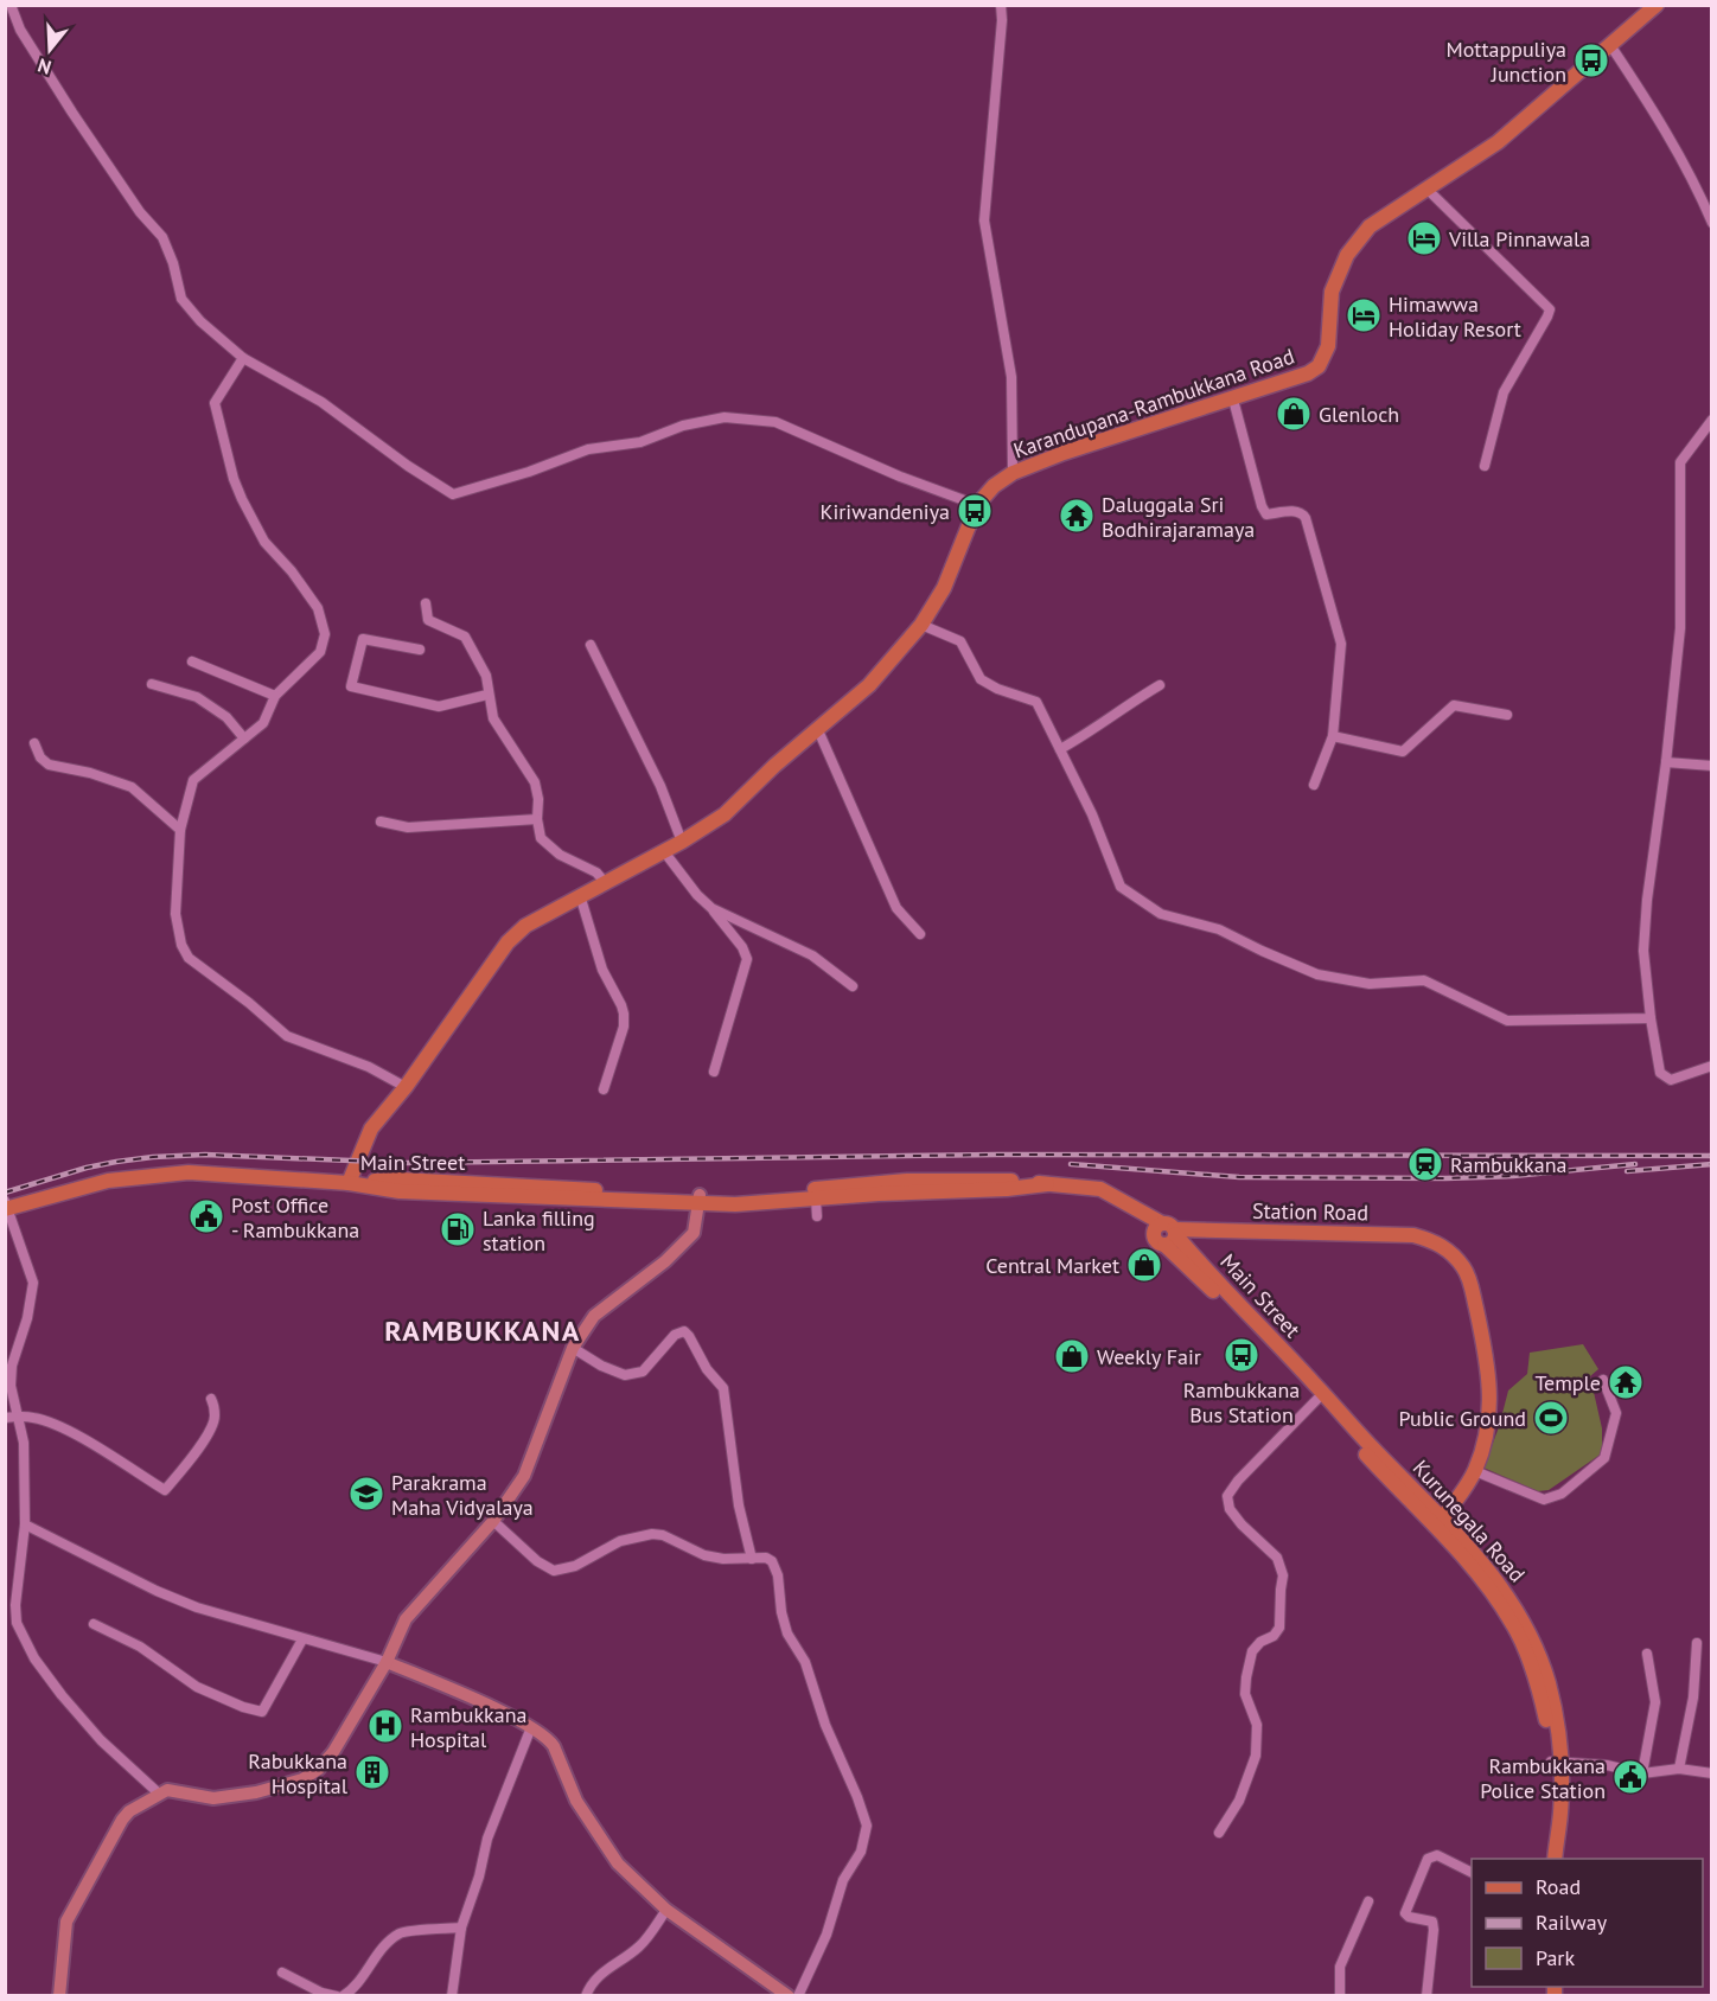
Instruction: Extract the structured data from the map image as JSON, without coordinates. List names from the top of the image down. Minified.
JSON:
{"streets":{"main road":["Karandupana-Rambukkana Road","Main Street","Station Road","Kurunegala Road"]},"crossings":[["Karandupana-Rambukkana Road","Main Street"],["Main Street","Station Road"],["Main Street","Kurunegala Road"]],"districts":["RAMBUKKANA"],"places":{"bus stop":["Mottappuliya Junction","Kiriwandeniya","Rambukkana Bus Station"],"hotel":["Villa Pinnawala","Himawwa Holiday Resort"],"shop":["Glenloch","Central Market","Weekly Fair"],"temple":["Daluggala Sri Bodhirajaramaya","Temple"],"station":["Rambukkana"],"public building":["Post Office - Rambukkana","Rambukkana Police Station"],"fuel station":["Lanka filling station"],"sports":["Public Ground"],"school or university":["Parakrama Maha Vidyalaya"],"hospital":["Rambukkana Hospital"],"building":["Rabukkana Hospital"]},"legend":["Road","Railway","Park"],"north":"bottom"}
